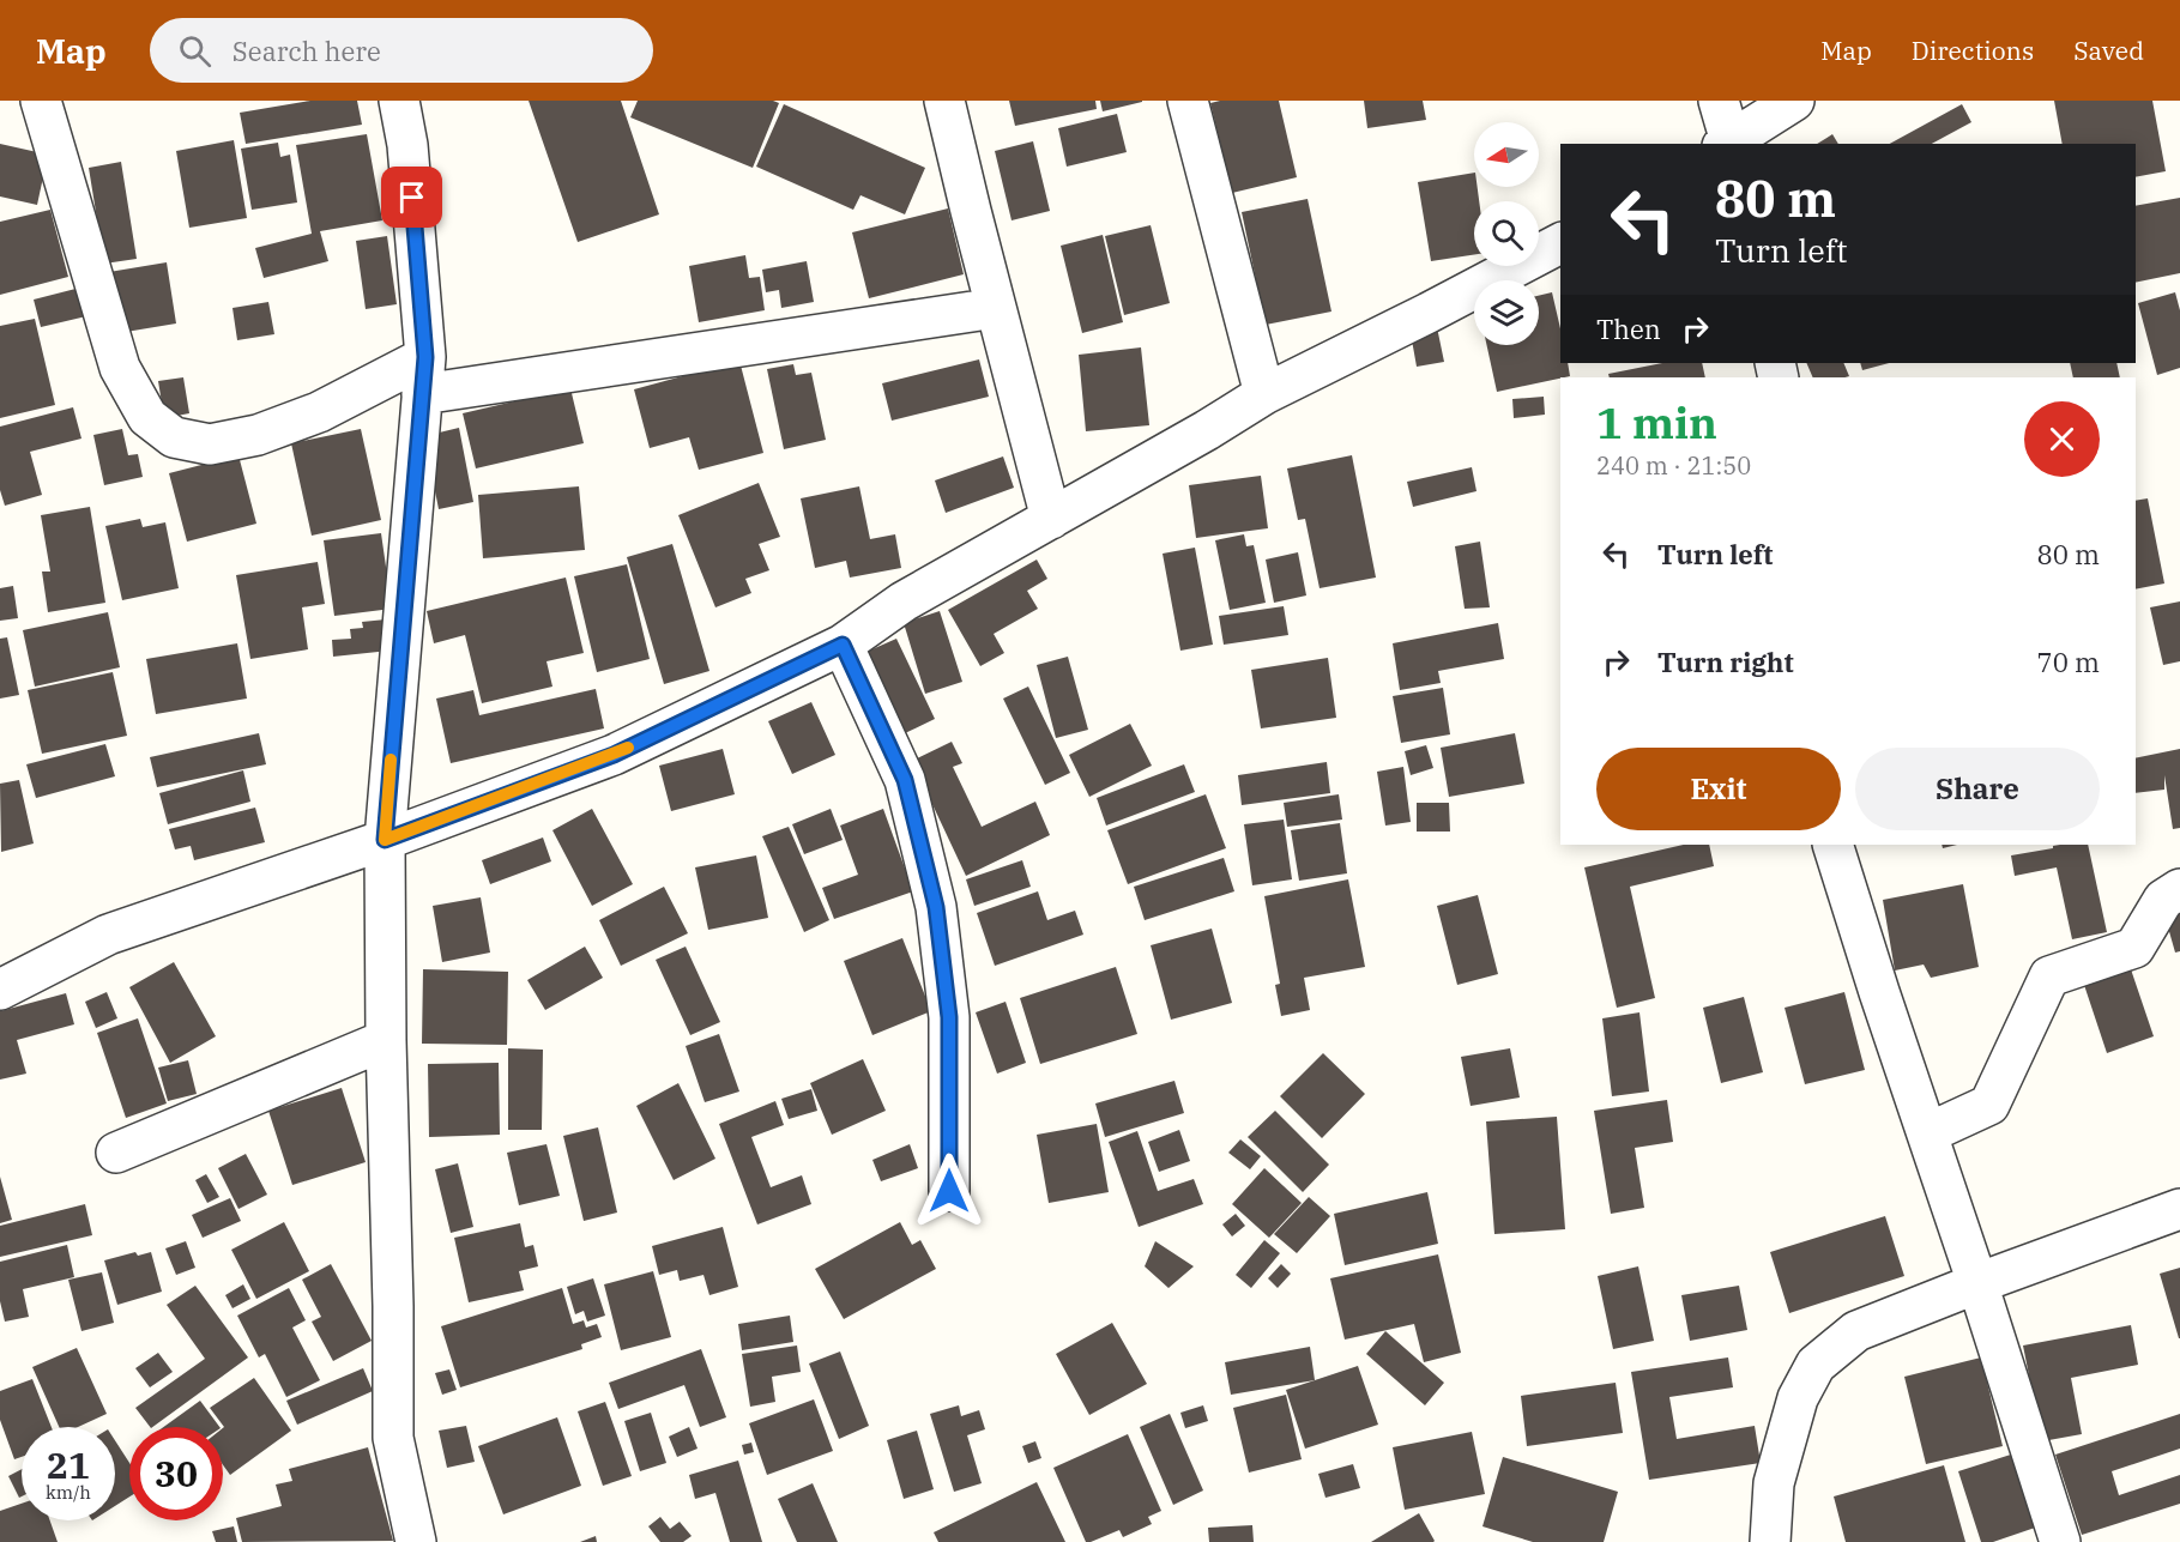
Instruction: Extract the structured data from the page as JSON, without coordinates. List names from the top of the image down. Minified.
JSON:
{"north":"left","page":{"header":"Map","search":"Search here","nav":["Map","Directions","Saved"],"turn":["80 m","Turn left"],"then":"Then","heading":["1 min","240 m · 21:50"],"list":[{"name":"Turn left","value":"80 m"},{"name":"Turn right","value":"70 m"}],"buttons":["Exit","Share"],"speed":"21 km/h","limit":"30"}}
